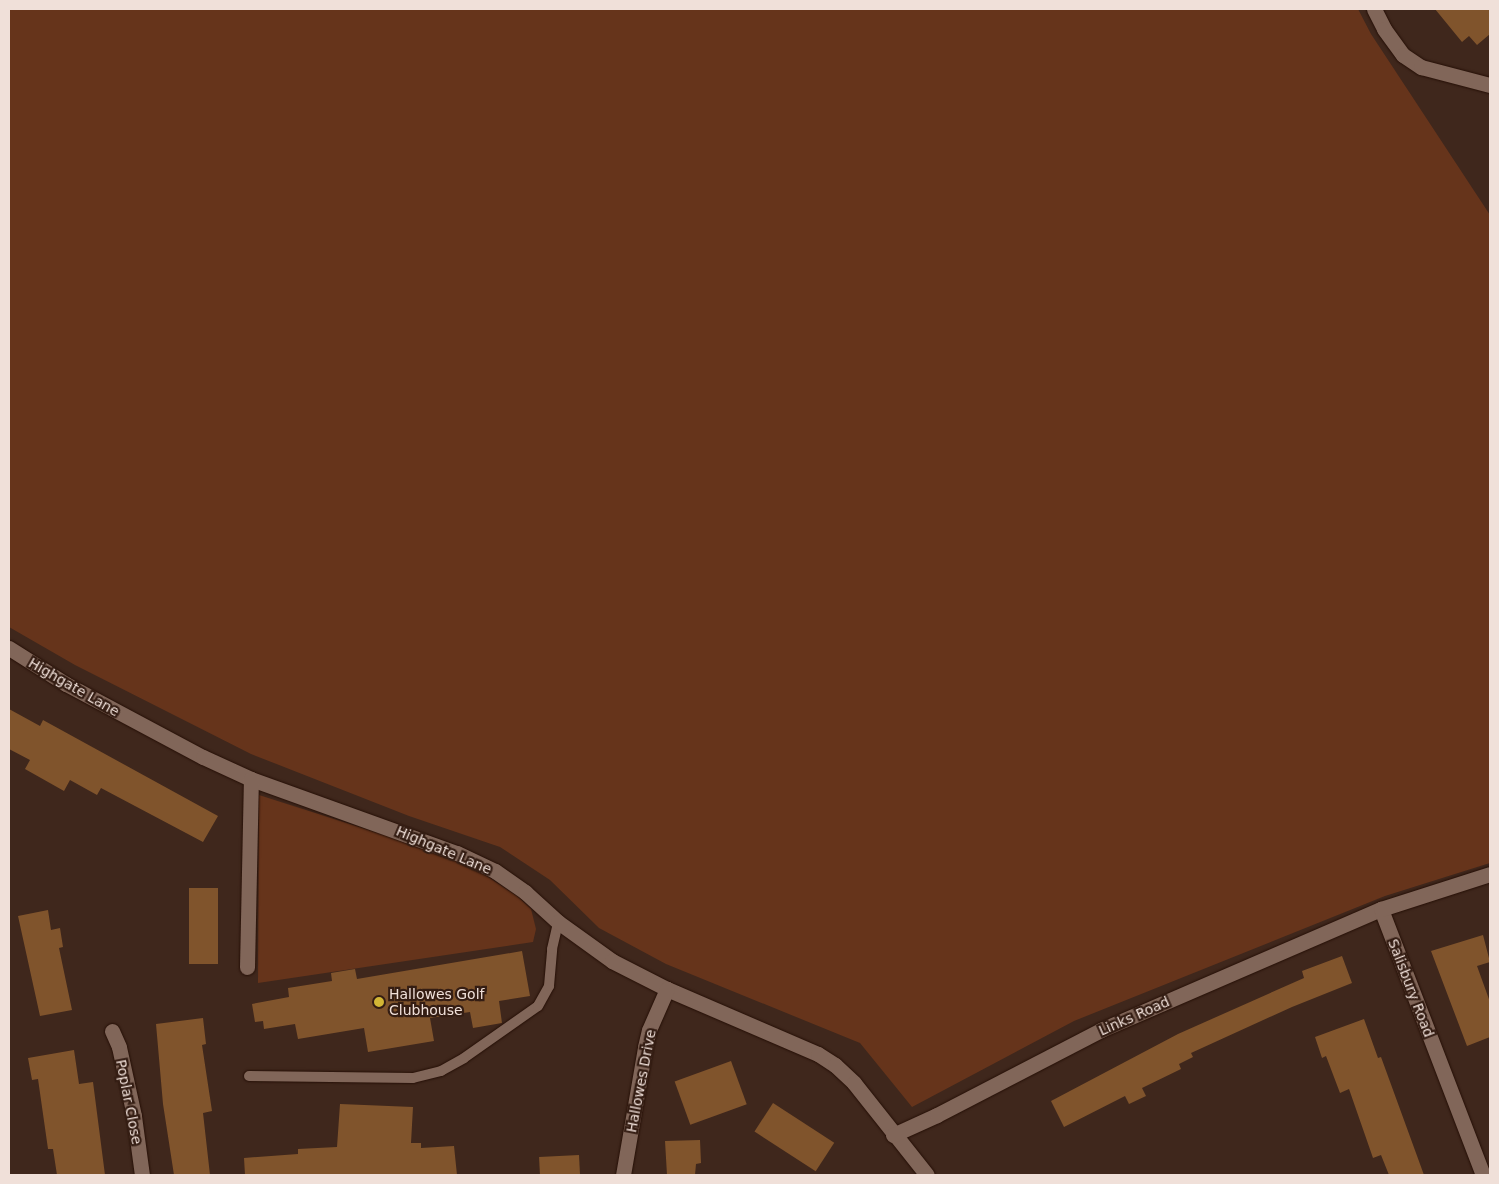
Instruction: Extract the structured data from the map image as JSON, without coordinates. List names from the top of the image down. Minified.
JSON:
{"streets":{"street":["Highgate Lane","Salisbury Road","Links Road","Hallowes Drive","Poplar Close"]},"crossings":[["Highgate Lane","Links Road"],["Highgate Lane","Hallowes Drive"],["Salisbury Road","Links Road"]],"places":["Hallowes Golf Clubhouse"]}
